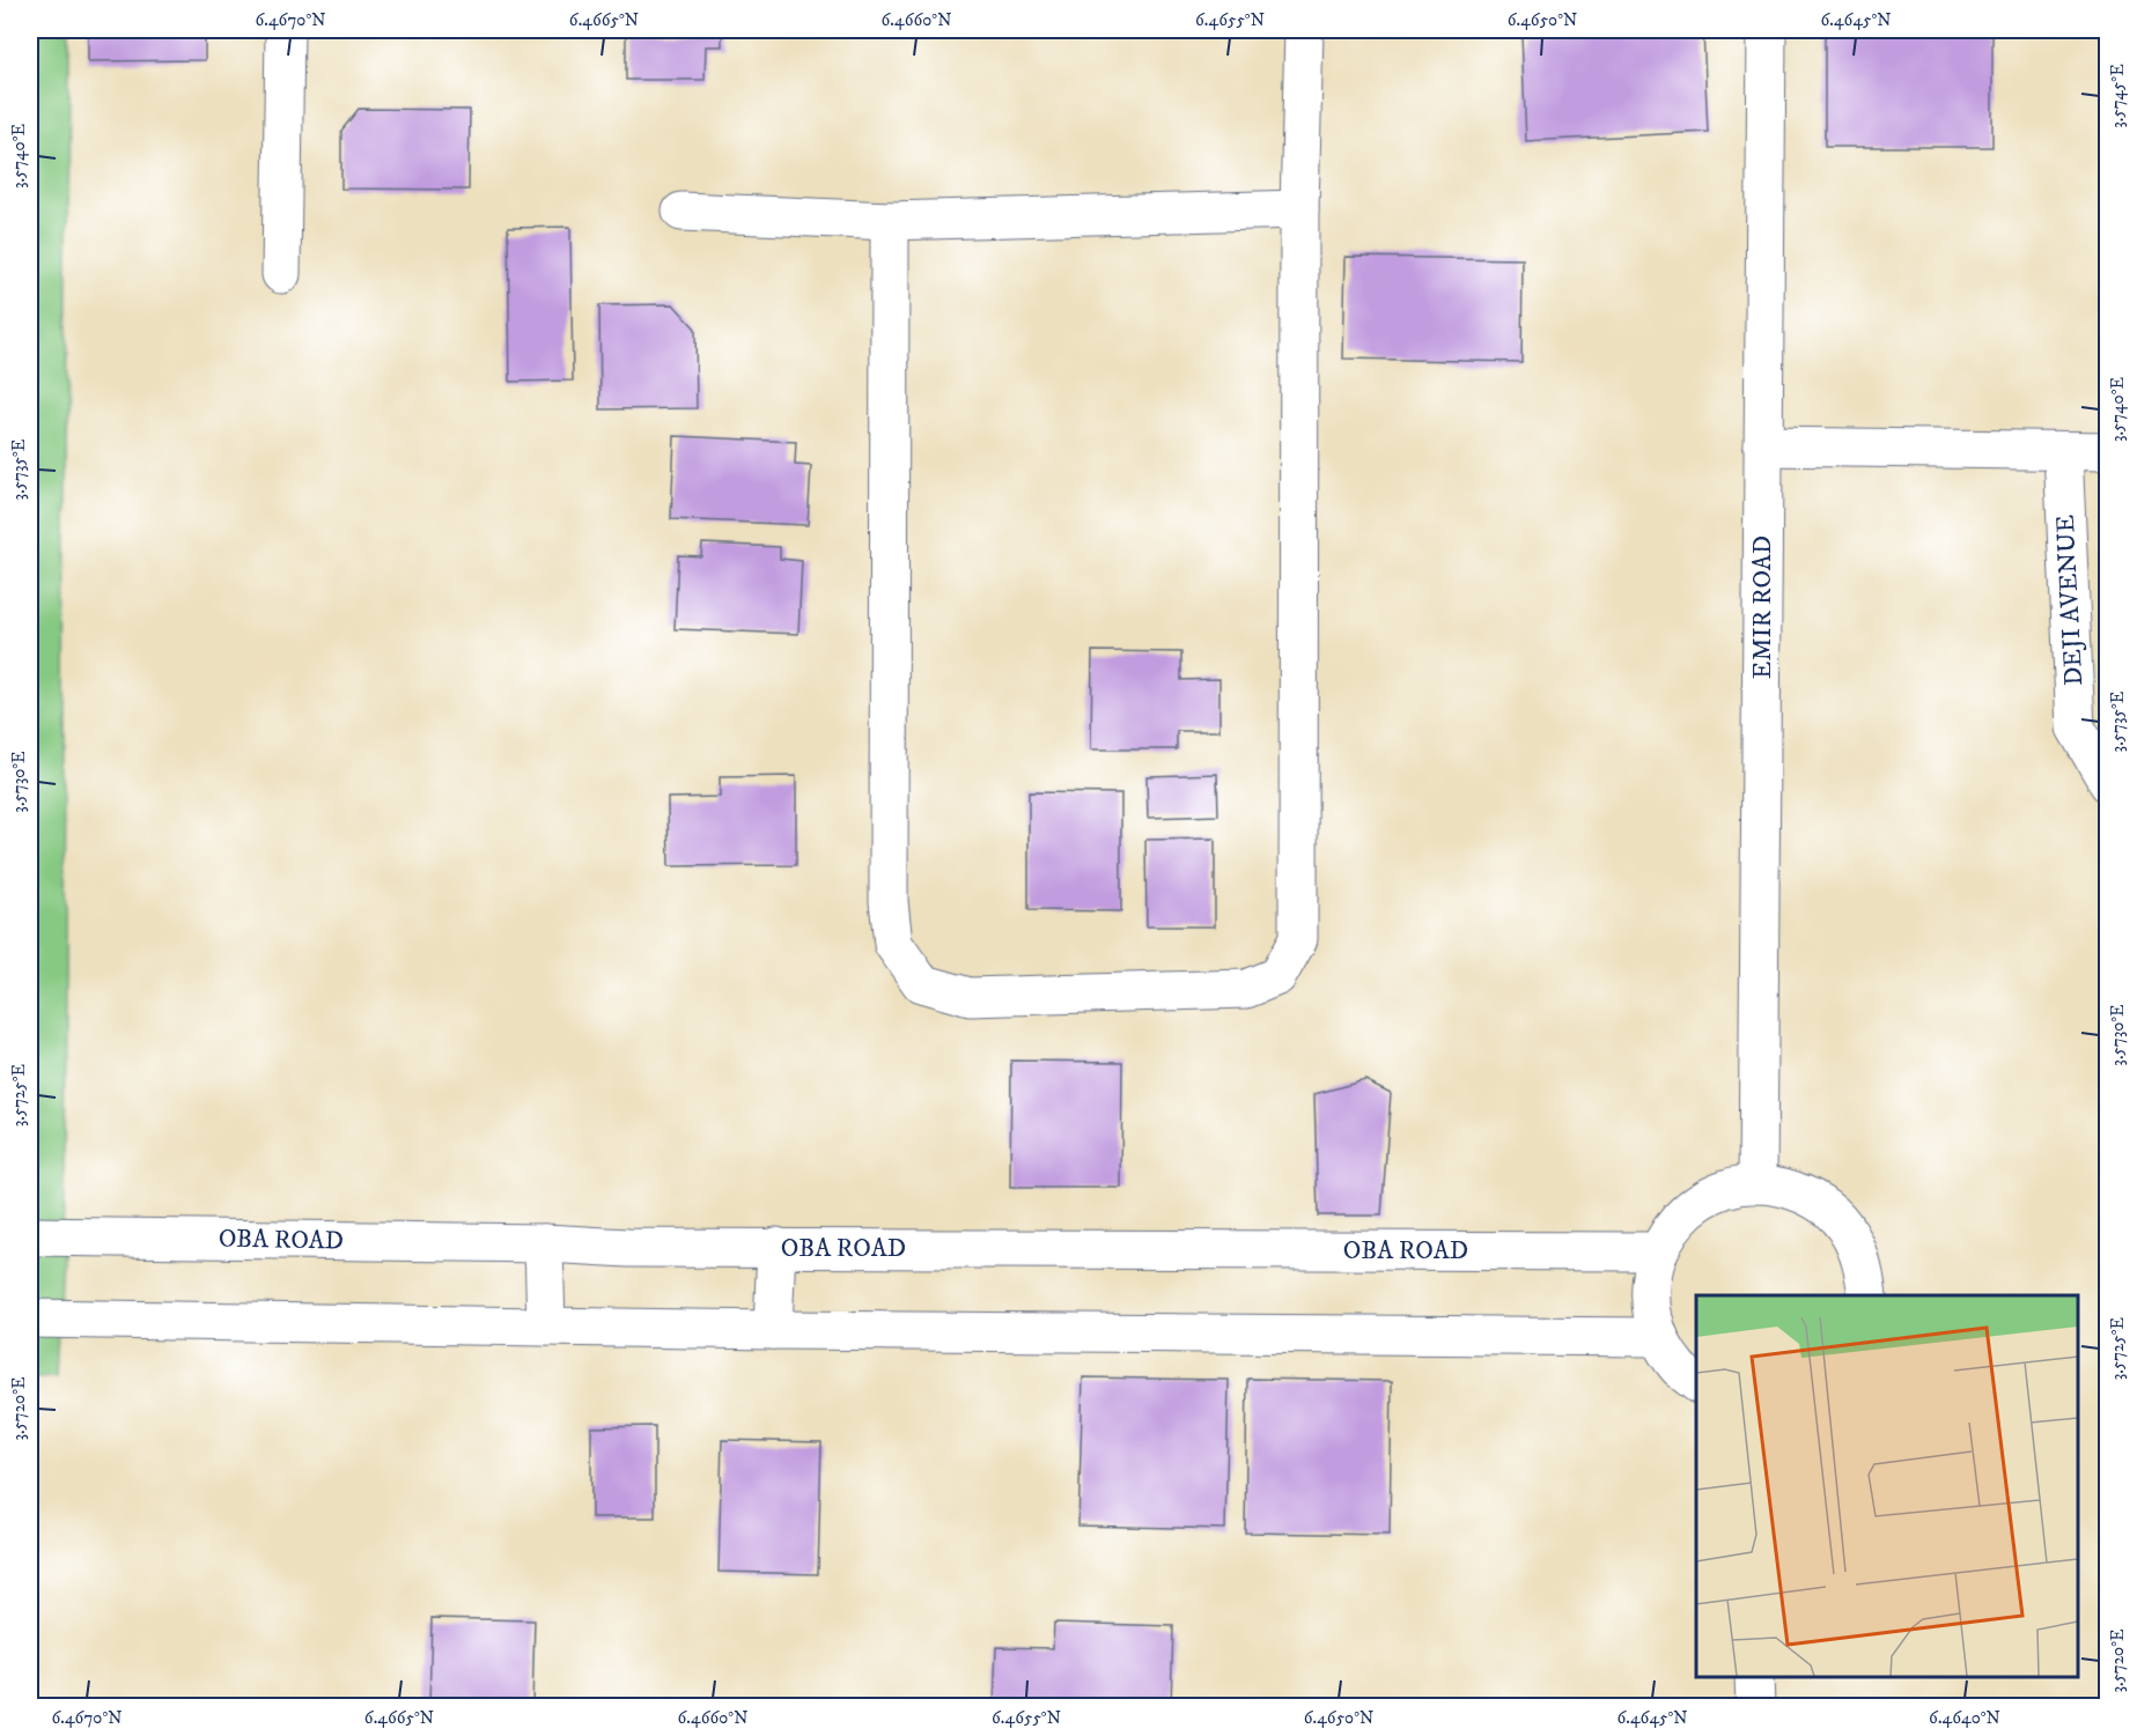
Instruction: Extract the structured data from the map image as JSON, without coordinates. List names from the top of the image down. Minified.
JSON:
{"streets":{"street":["DEJI AVENUE","EMIR ROAD","OBA ROAD"]},"coordinates":["6.4670°N","6.4665°N","6.4660°N","6.4655°N","6.4650°N","6.4645°N","3.5745°E","3.5740°E","3.5735°E","3.5730°E","3.5725°E","3.5720°E","6.4640°N"]}
